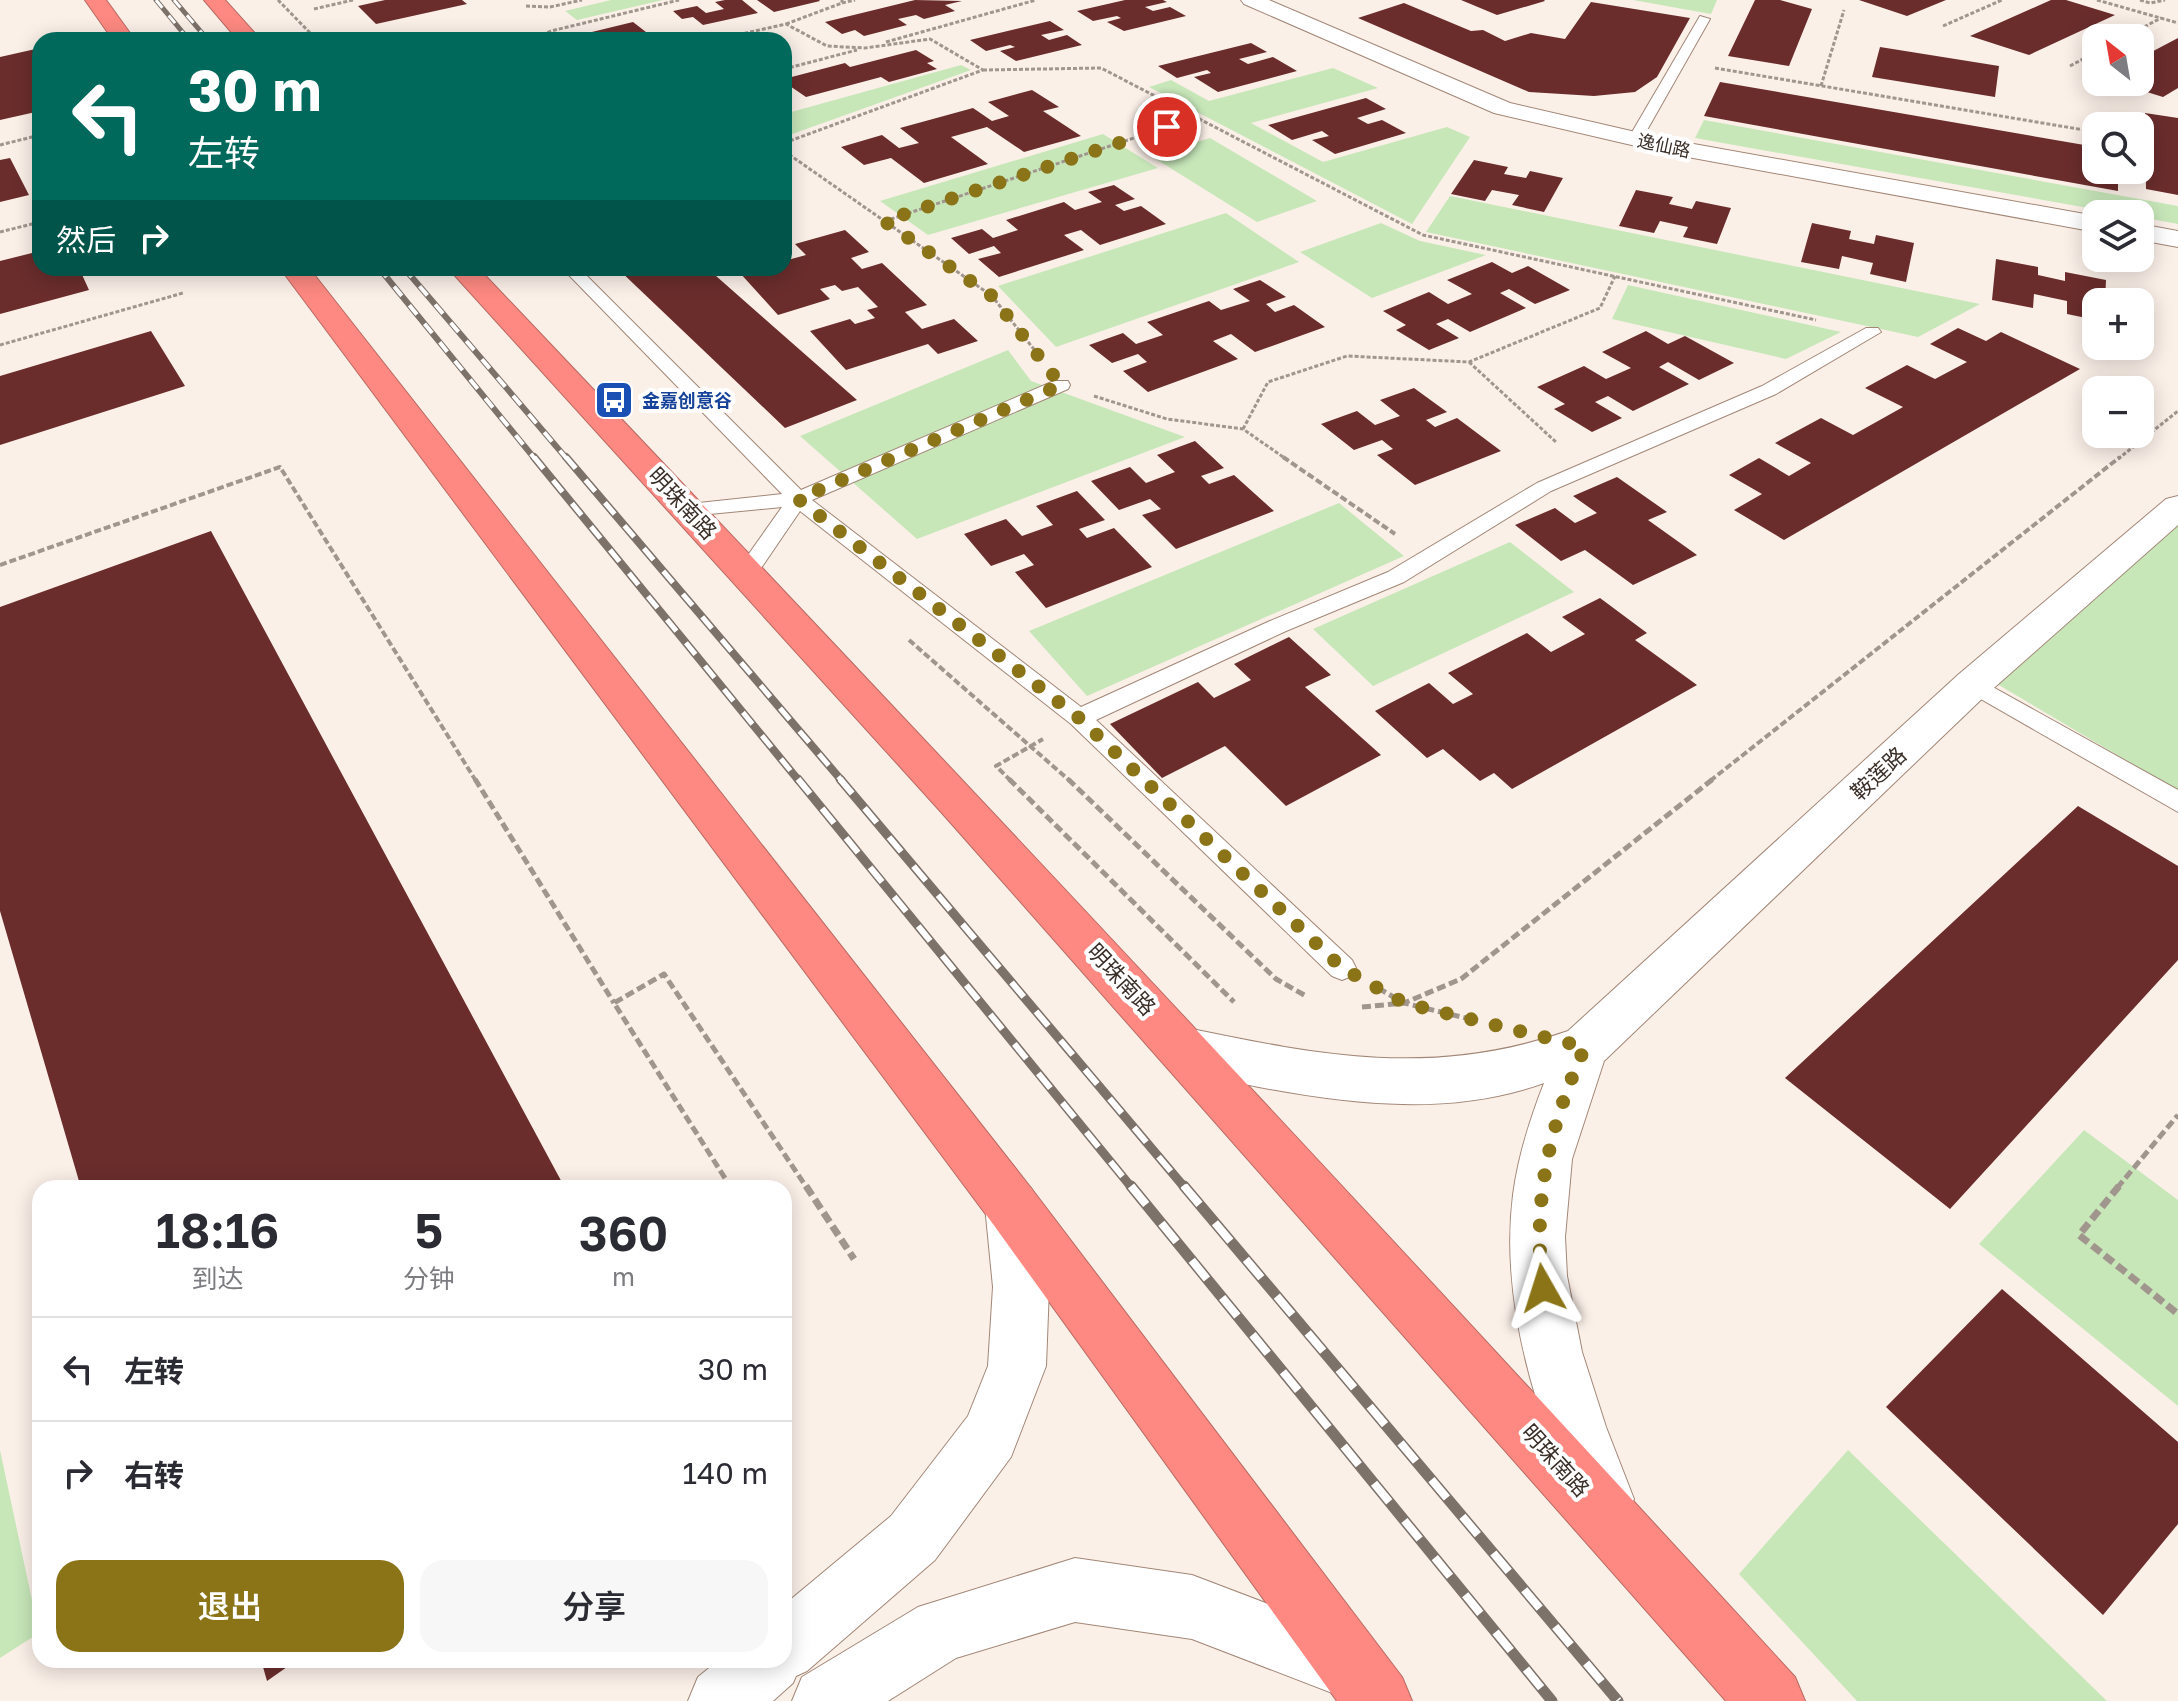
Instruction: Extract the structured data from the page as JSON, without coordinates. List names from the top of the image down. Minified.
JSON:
{"streets":{"highway":["明珠南路"],"street":["逸仙路","鞍莲路"]},"places":{"bus stop":["金嘉创意谷"]},"north":"top left","page":{"map_buttons":["+","−"],"turn":["30 m","左转"],"then":"然后","eta":["18:16","到达","5","分钟","360","m"],"list":[{"name":"左转","value":"30 m"},{"name":"右转","value":"140 m"}],"buttons":["退出","分享"]}}
